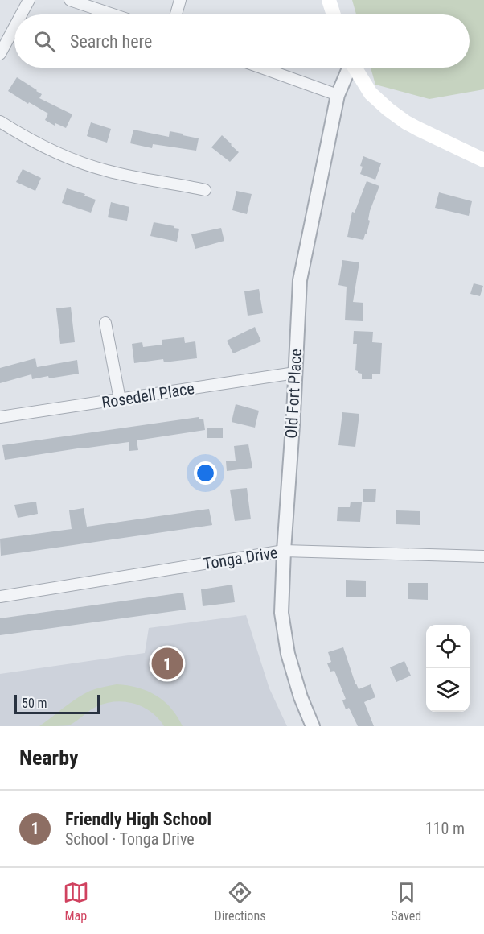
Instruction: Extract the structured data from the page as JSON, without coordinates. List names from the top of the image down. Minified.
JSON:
{"streets":{"street":["Old Fort Place","Rosedell Place","Tonga Drive"]},"crossings":[["Old Fort Place","Rosedell Place"],["Old Fort Place","Tonga Drive"]],"scale_bar":"50 m","page":{"search":"Search here","pins":"1","scale":"50 m","heading":"Nearby","list":[{"mark":"1","name":"Friendly High School","note":"School · Tonga Drive","value":"110 m"}],"nav":["Map","Directions","Saved"]}}
